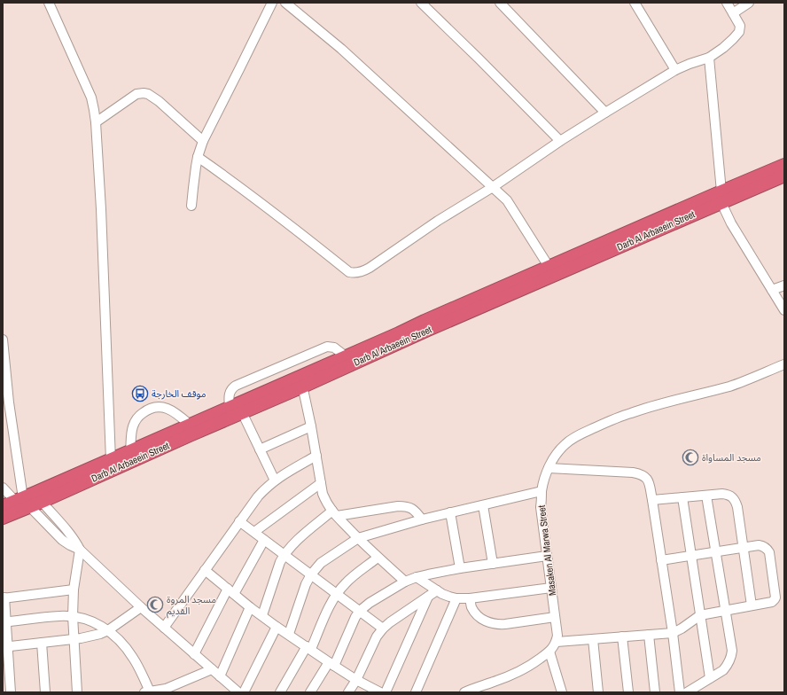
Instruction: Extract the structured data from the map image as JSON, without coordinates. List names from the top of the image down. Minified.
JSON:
{"streets":{"highway":["Darb Al Arbaeein Street"],"street":["Masaken Al Marwa Street"]},"places":{"bus stop":["موقف الخارجة"],"mosque":["مسجد المساواة","مسجد المروة القديم"]}}
